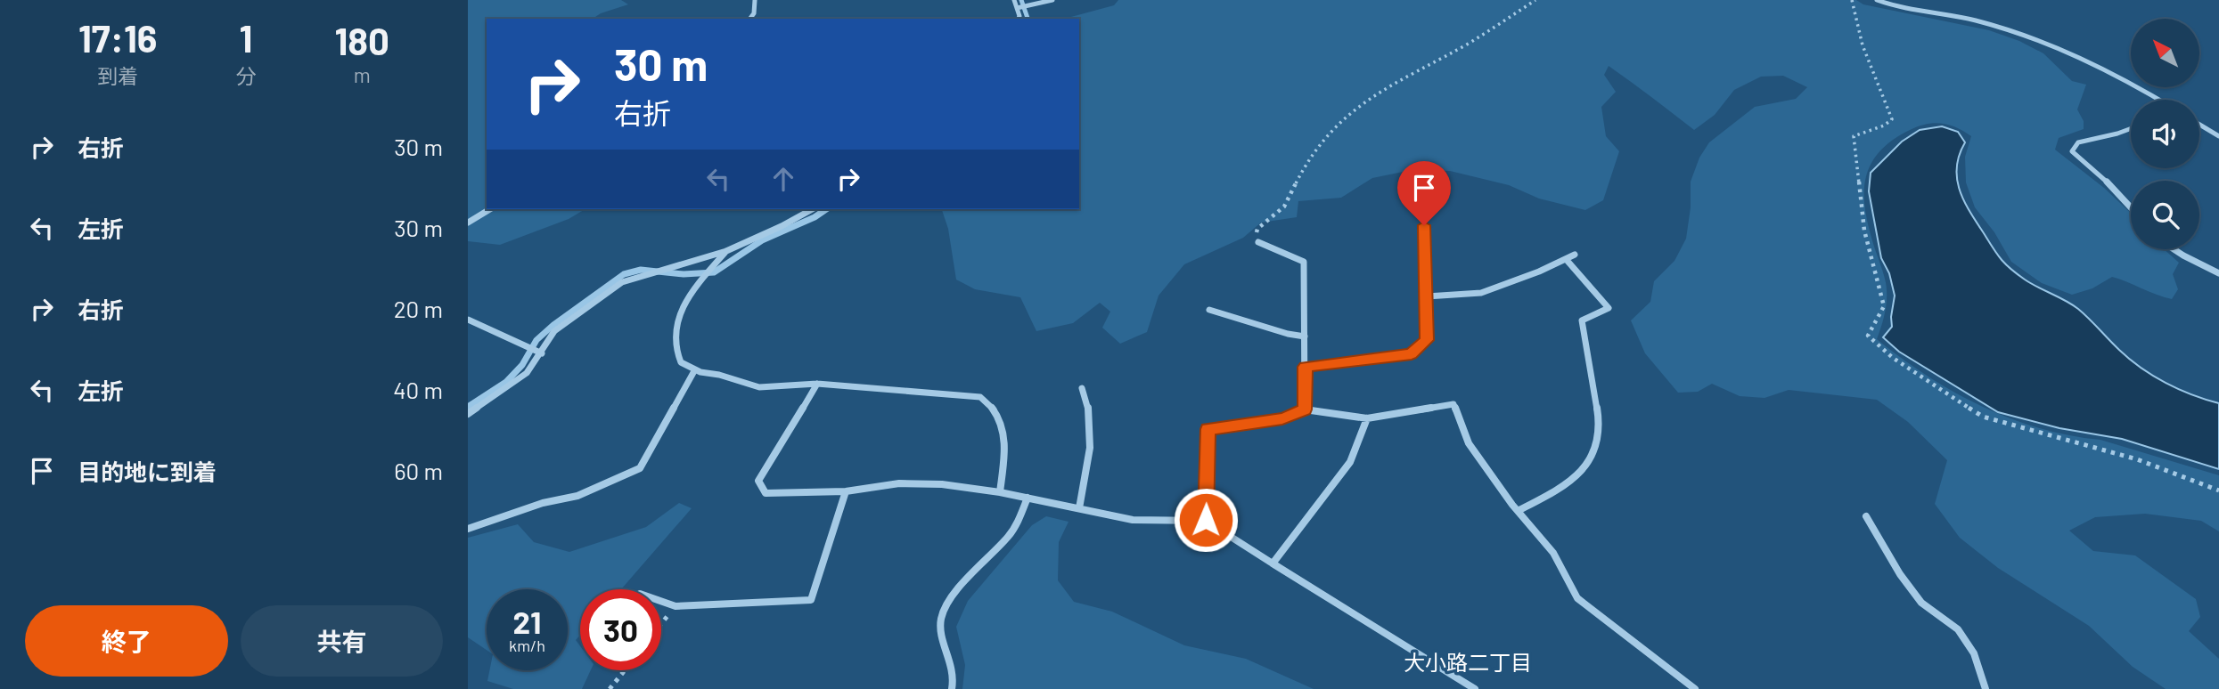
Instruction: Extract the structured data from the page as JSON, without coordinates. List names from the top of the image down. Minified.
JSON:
{"districts":["大小路二丁目"],"north":"top left","page":{"eta":["17:16","到着","1","分","180","m"],"turn":["30 m","右折"],"list":[{"name":"右折","value":"30 m"},{"name":"左折","value":"30 m"},{"name":"右折","value":"20 m"},{"name":"左折","value":"40 m"},{"name":"目的地に到着","value":"60 m"}],"speed":"21 km/h","limit":"30","buttons":["終了","共有"]}}
